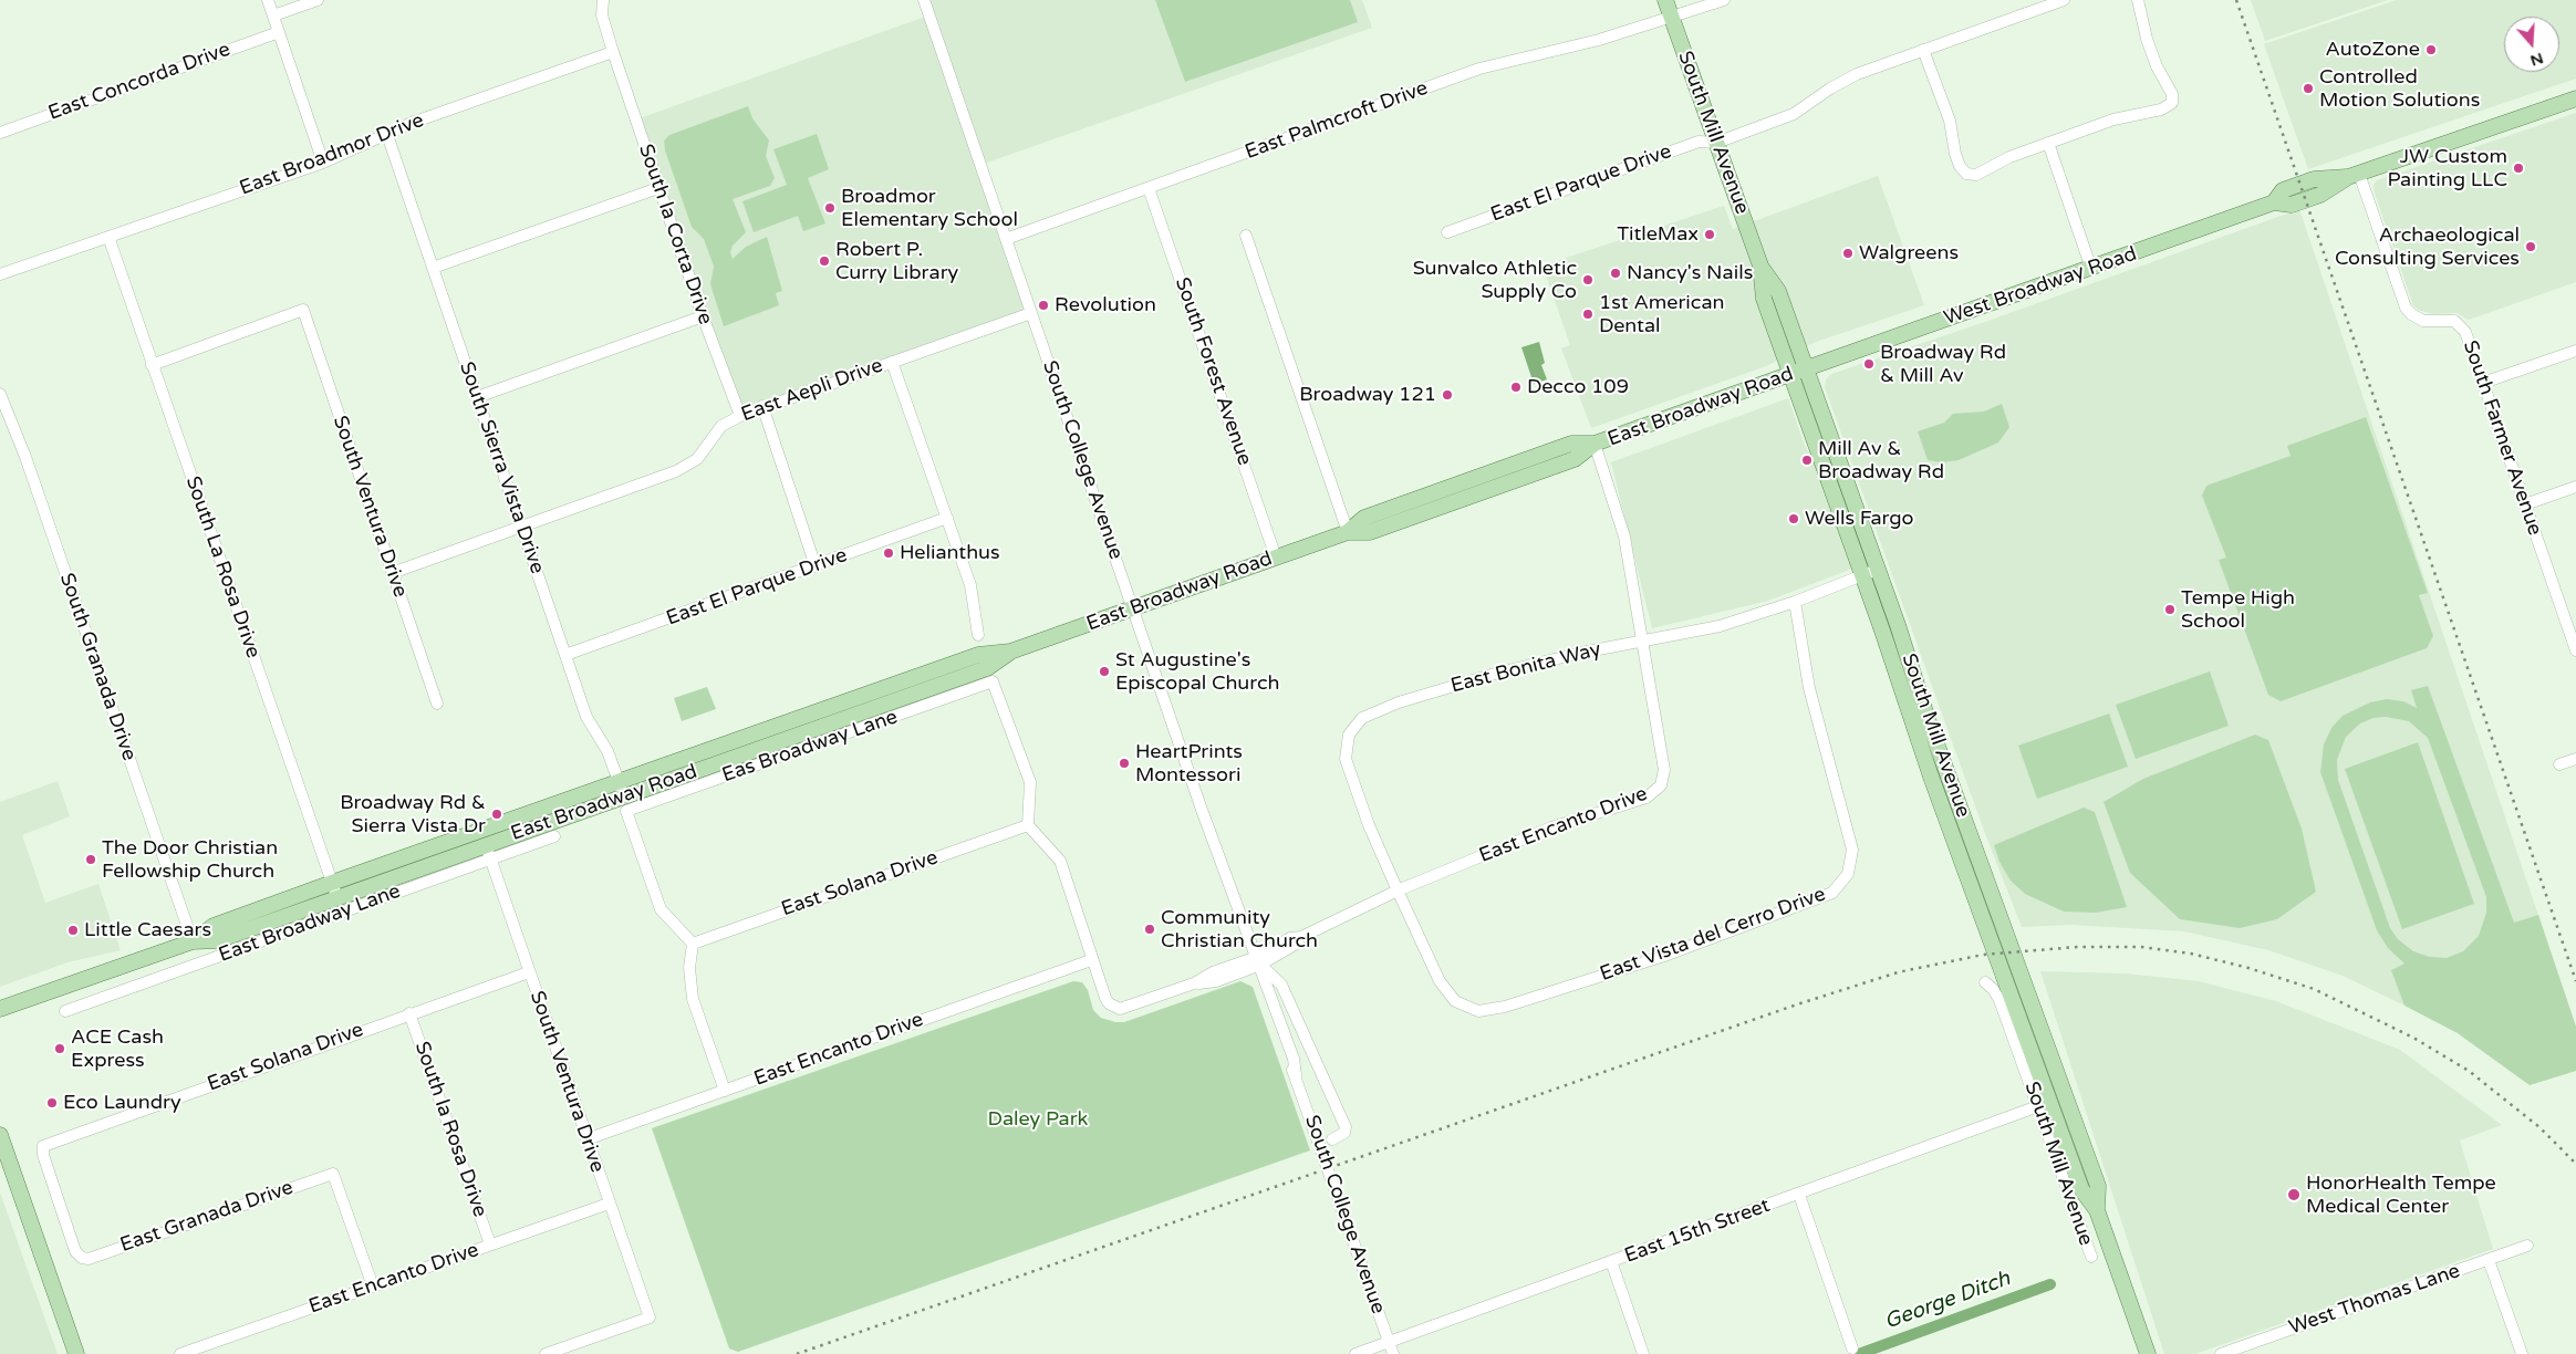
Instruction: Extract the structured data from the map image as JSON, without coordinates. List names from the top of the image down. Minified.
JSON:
{"streets":{"main road":["South Mill Avenue","West Broadway Road","East Broadway Road"],"street":["East Concorda Drive","East Palmcroft Drive","East Broadmor Drive","East El Parque Drive","South la Corta Drive","South Forest Avenue","East Aepli Drive","South Farmer Avenue","South College Avenue","South Sierra Vista Drive","South Ventura Drive","South La Rosa Drive","South Granada Drive","East Bonita Way","Eas Broadway Lane","East Encanto Drive","East Solana Drive","East Broadway Lane","East Vista del Cerro Drive","South la Rosa Drive","East Granada Drive","East 15th Street","West Thomas Lane"]},"crossings":[["East Palmcroft Drive","South Mill Avenue"],["East Palmcroft Drive","South Forest Avenue"],["East Palmcroft Drive","South College Avenue"],["South Mill Avenue","East El Parque Drive"],["South Mill Avenue","West Broadway Road"],["South Mill Avenue","East Broadway Road"],["South Mill Avenue","East Bonita Way"],["South Mill Avenue","East 15th Street"],["East Broadmor Drive","South la Corta Drive"],["East Broadmor Drive","South Sierra Vista Drive"],["East Broadmor Drive","South La Rosa Drive"],["East El Parque Drive","South Sierra Vista Drive"],["South la Corta Drive","East Aepli Drive"],["West Broadway Road","East Broadway Road"],["West Broadway Road","South Farmer Avenue"],["South Forest Avenue","East Broadway Road"],["East Aepli Drive","South College Avenue"],["East Aepli Drive","South Sierra Vista Drive"],["East Aepli Drive","South Ventura Drive"],["East Broadway Road","South College Avenue"],["East Broadway Road","South Sierra Vista Drive"],["East Broadway Road","South Ventura Drive"],["East Broadway Road","South La Rosa Drive"],["East Broadway Road","South Granada Drive"],["East Broadway Road","Eas Broadway Lane"],["East Broadway Road","East Encanto Drive"],["East Broadway Road","East Broadway Lane"],["South College Avenue","East Encanto Drive"],["South College Avenue","East 15th Street"],["South Sierra Vista Drive","Eas Broadway Lane"],["South Sierra Vista Drive","East Solana Drive"],["South Ventura Drive","South La Rosa Drive"],["South Ventura Drive","East Encanto Drive"],["South Ventura Drive","East Solana Drive"],["South Ventura Drive","East Broadway Lane"],["East Bonita Way","East Encanto Drive"],["East Bonita Way","East Vista del Cerro Drive"],["Eas Broadway Lane","East Solana Drive"],["East Encanto Drive","East Vista del Cerro Drive"],["East Encanto Drive","South la Rosa Drive"],["East Encanto Drive","East Granada Drive"],["East Solana Drive","South la Rosa Drive"],["East Solana Drive","East Granada Drive"]],"water":["George Ditch"],"parks":["Daley Park"],"places":["AutoZone","Controlled Motion Solutions","JW Custom Painting LLC","Broadmor Elementary School","TitleMax","Archaeological Consulting Services","Walgreens","Robert P. Curry Library","Nancy's Nails","Sunvalco Athletic Supply Co","Revolution","1st American Dental","Broadway Rd & Mill Av","Decco 109","Broadway 121","Mill Av & Broadway Rd","Wells Fargo","Helianthus","Tempe High School","St Augustine's Episcopal Church","HeartPrints Montessori","Broadway Rd & Sierra Vista Dr","The Door Christian Fellowship Church","Community Christian Church","Little Caesars","ACE Cash Express","Eco Laundry","HonorHealth Tempe Medical Center"],"north":"bottom"}
